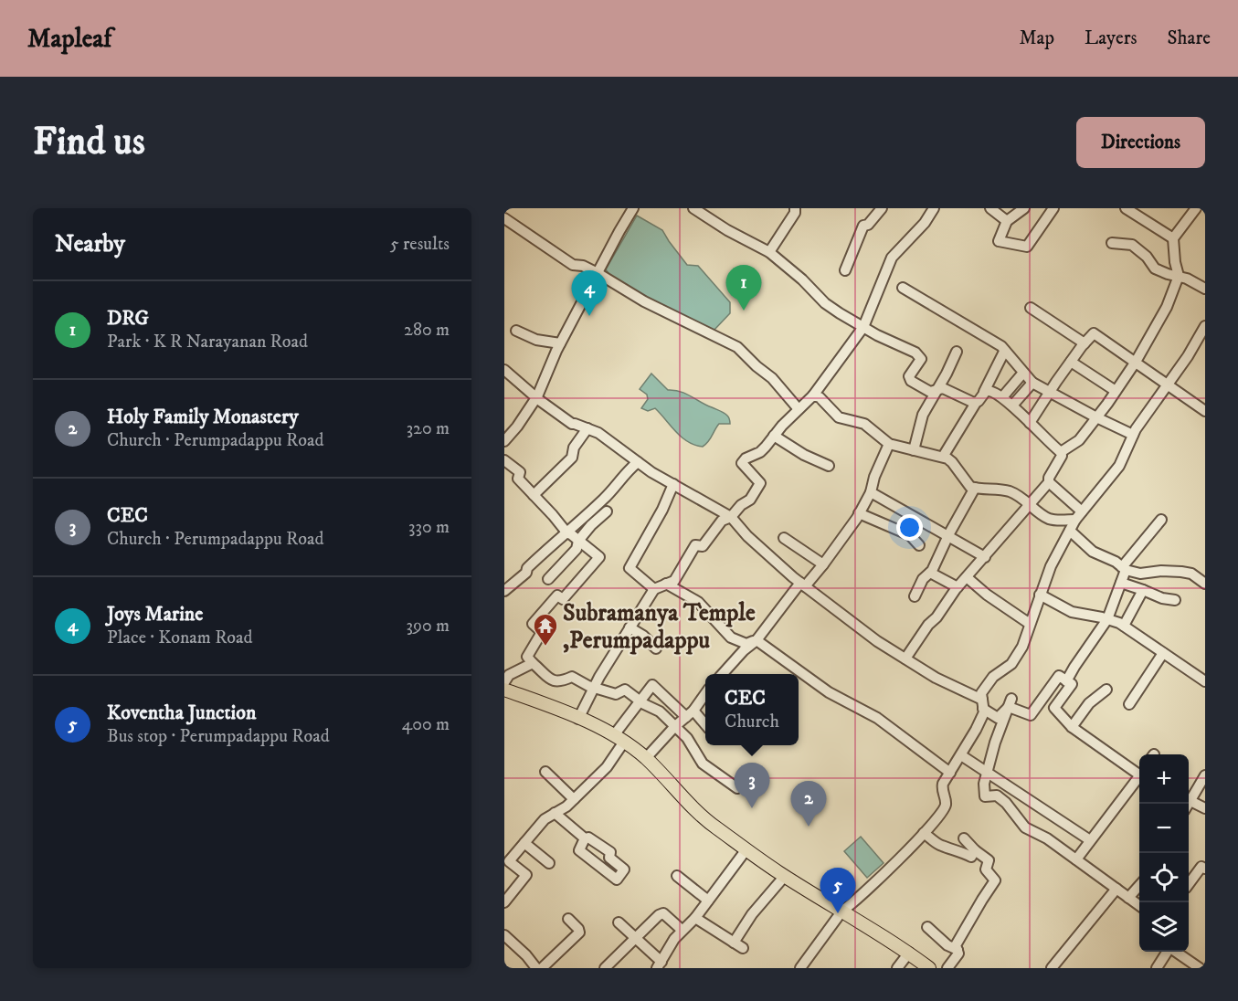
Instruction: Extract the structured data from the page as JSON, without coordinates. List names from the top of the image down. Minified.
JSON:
{"places":{"temple":["Subramanya Temple ,Perumpadappu"]},"page":{"header":"Mapleaf","nav":["Map","Layers","Share"],"buttons":"Directions","title":"Find us","heading":["Nearby","5 results"],"pins":["1","4","3","2","5"],"list":[{"mark":"1","name":"DRG","note":"Park · K R Narayanan Road","value":"280 m"},{"mark":"2","name":"Holy Family Monastery","note":"Church · Perumpadappu Road","value":"320 m"},{"mark":"3","name":"CEC","note":"Church · Perumpadappu Road","value":"330 m"},{"mark":"4","name":"Joys Marine","note":"Place · Konam Road","value":"390 m"},{"mark":"5","name":"Koventha Junction","note":"Bus stop · Perumpadappu Road","value":"400 m"}],"popup":["CEC","Church"],"map_buttons":["+","−"]}}
